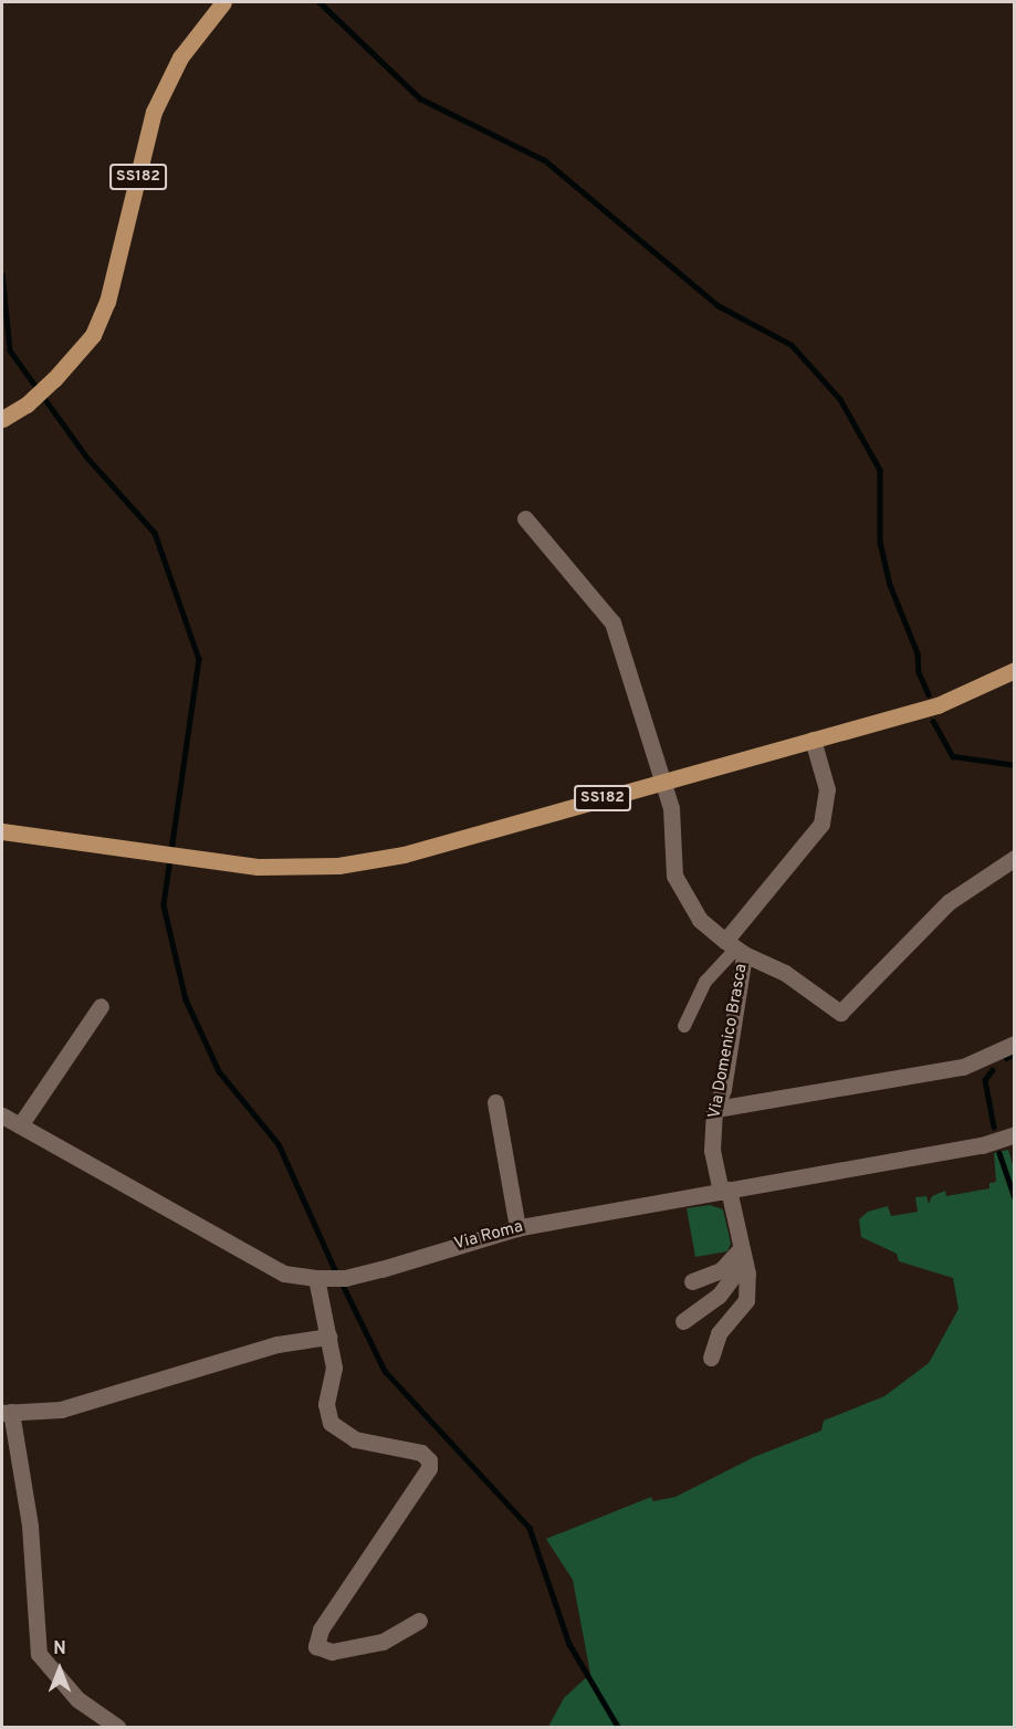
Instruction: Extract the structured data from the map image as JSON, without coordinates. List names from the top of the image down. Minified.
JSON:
{"streets":{"main road":["SS182"],"street":["Via Domenico Brasca","Via Roma"]},"crossings":[["SS182","Via Domenico Brasca"],["Via Domenico Brasca","Via Roma"]],"north":"top"}
